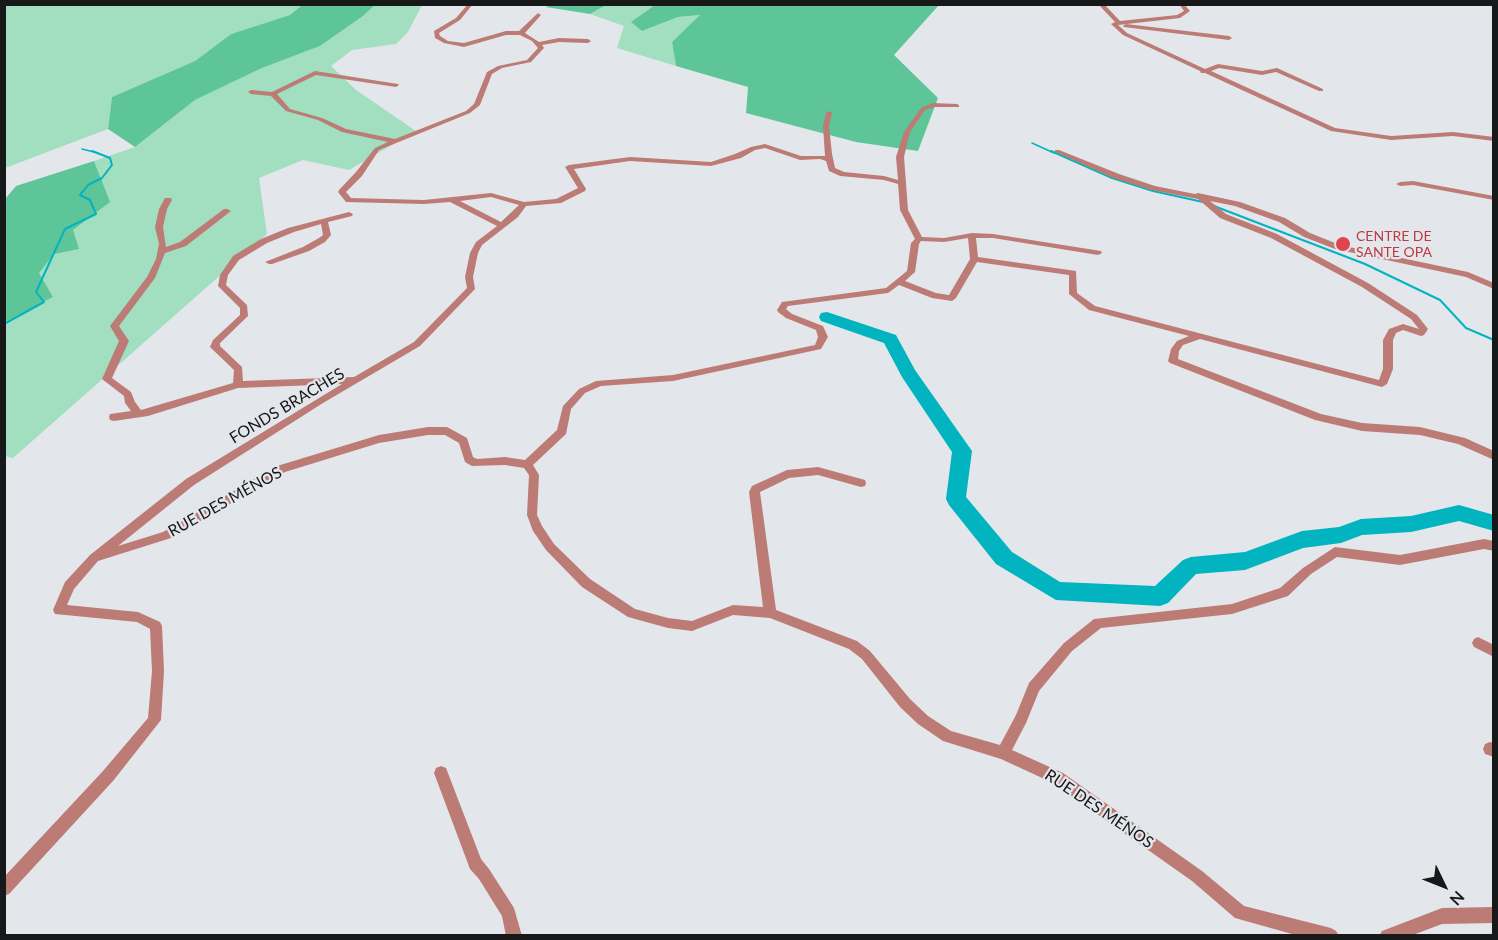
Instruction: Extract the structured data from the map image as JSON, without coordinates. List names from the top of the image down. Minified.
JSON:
{"streets":{"street":["FONDS BRACHES","RUE DES MÉNOS"]},"crossings":[["FONDS BRACHES","RUE DES MÉNOS"]],"places":["CENTRE DE SANTE OPA"],"north":"bottom right"}
